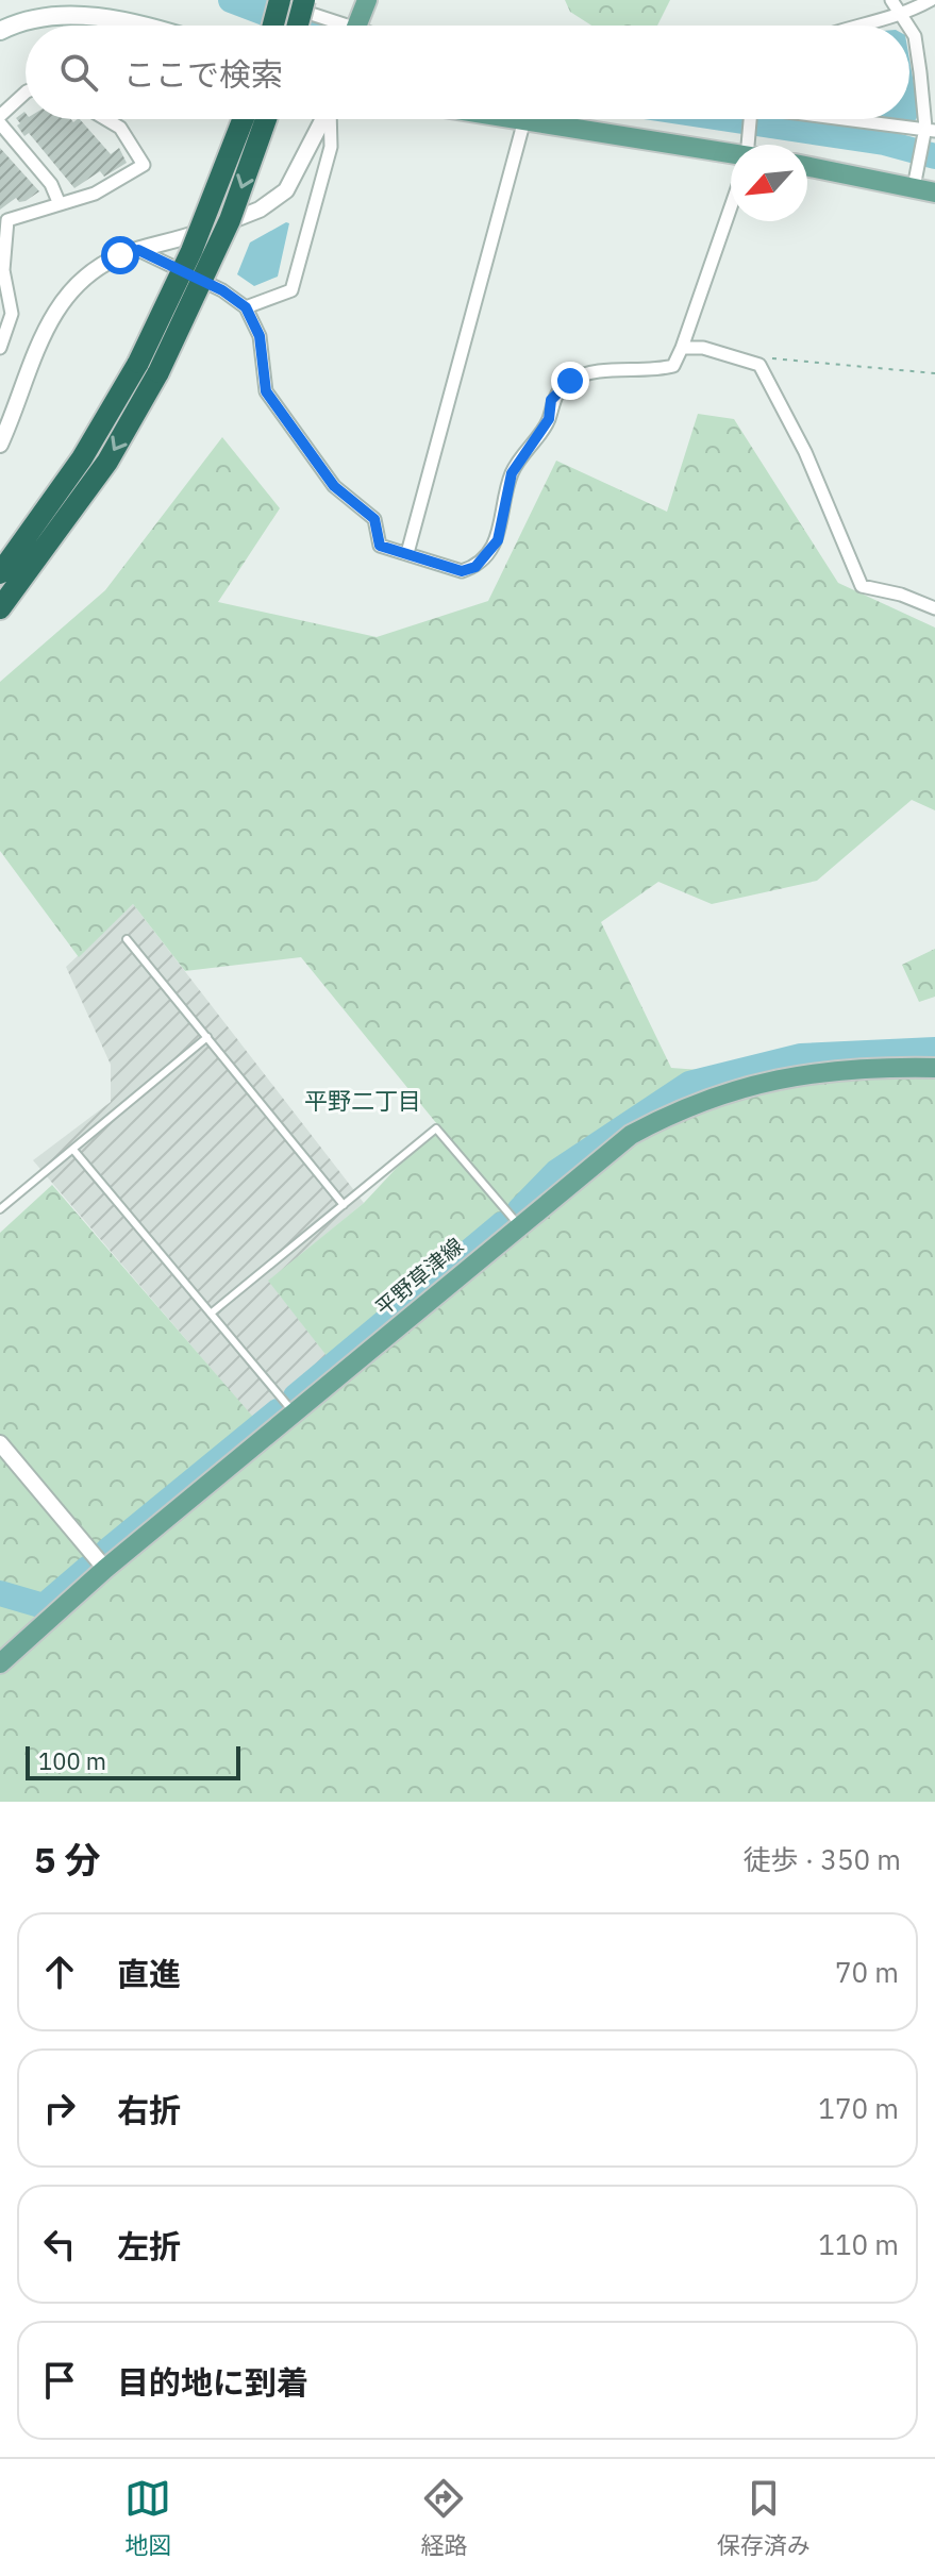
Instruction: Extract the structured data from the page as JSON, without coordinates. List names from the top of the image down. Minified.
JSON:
{"streets":{"main road":["平野草津線"]},"districts":["平野二丁目"],"scale_bar":"100 m","north":"bottom left","page":{"search":"ここで検索","scale":"100 m","heading":["5 分","徒歩 · 350 m"],"list":[["直進","70 m"],["右折","170 m"],["左折","110 m"],"目的地に到着"],"nav":["地図","経路","保存済み"]}}
